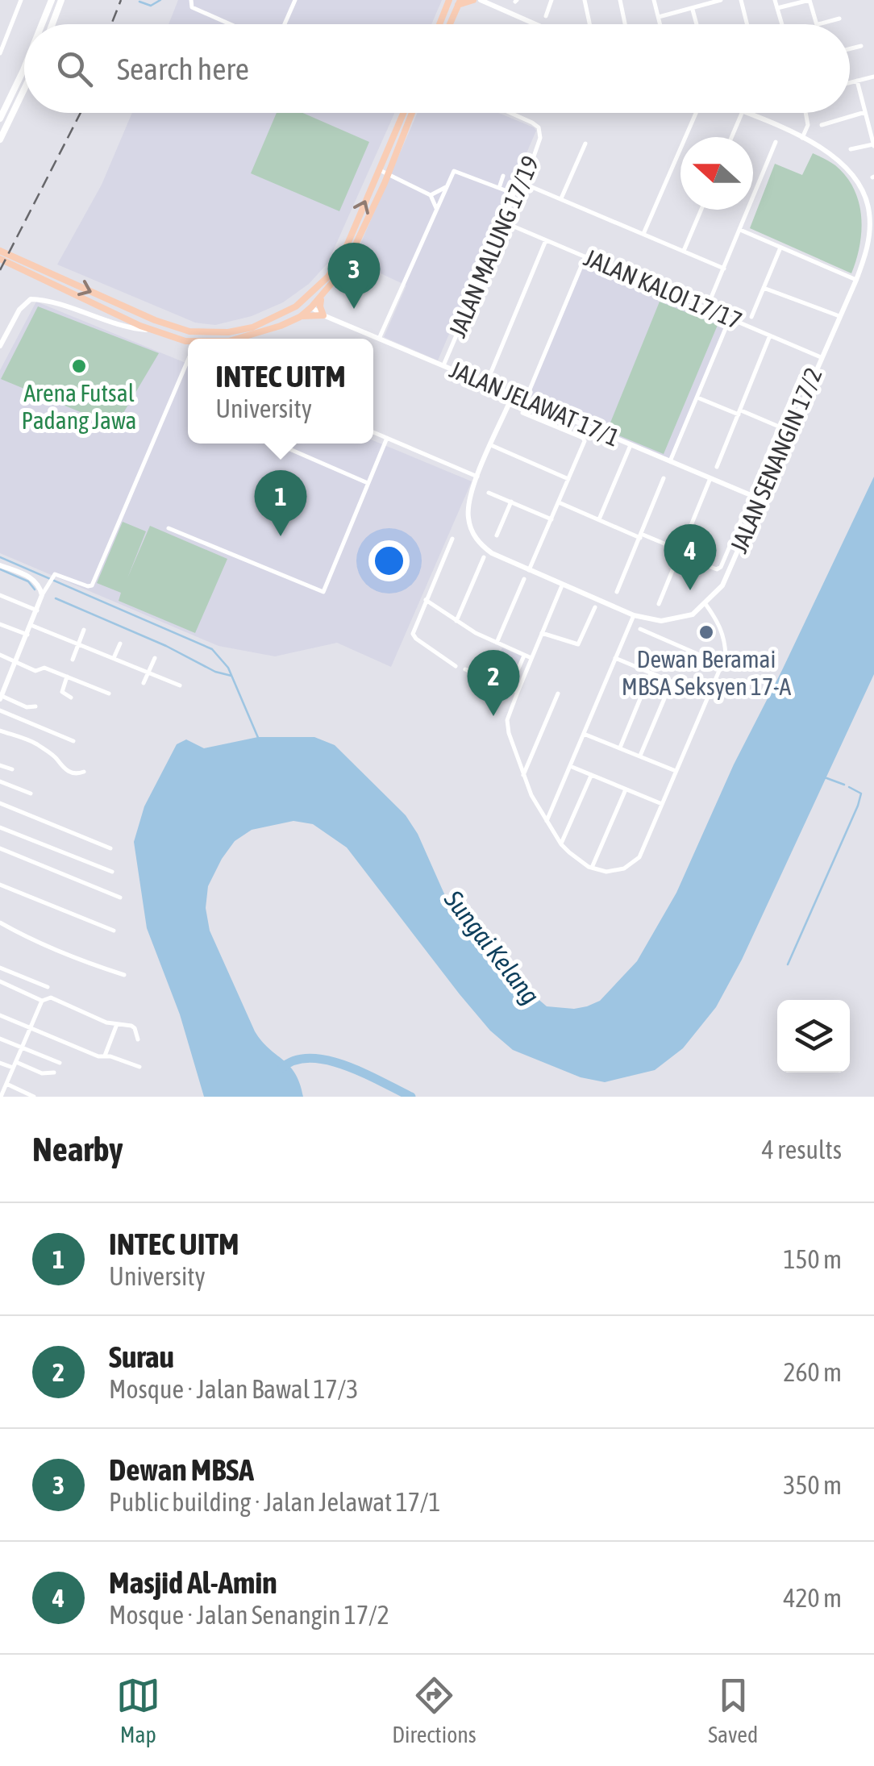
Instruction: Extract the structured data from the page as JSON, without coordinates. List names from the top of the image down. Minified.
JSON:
{"streets":{"street":["JALAN MALUNG 17/19","JALAN KALOI 17/17","JALAN JELAWAT 17/1","JALAN SENANGIN 17/2"]},"crossings":[["JALAN MALUNG 17/19","JALAN KALOI 17/17"],["JALAN MALUNG 17/19","JALAN JELAWAT 17/1"],["JALAN KALOI 17/17","JALAN SENANGIN 17/2"],["JALAN JELAWAT 17/1","JALAN SENANGIN 17/2"]],"water":["Sungai Kelang"],"places":["Arena Futsal Padang Jawa","Dewan Beramai MBSA Seksyen 17-A"],"north":"left","page":{"search":"Search here","pins":["3","1","4","2"],"popup":["INTEC UITM","University"],"heading":["Nearby","4 results"],"list":[{"mark":"1","name":"INTEC UITM","note":"University","value":"150 m"},{"mark":"2","name":"Surau","note":"Mosque · Jalan Bawal 17/3","value":"260 m"},{"mark":"3","name":"Dewan MBSA","note":"Public building · Jalan Jelawat 17/1","value":"350 m"},{"mark":"4","name":"Masjid Al-Amin","note":"Mosque · Jalan Senangin 17/2","value":"420 m"}],"nav":["Map","Directions","Saved"]}}
